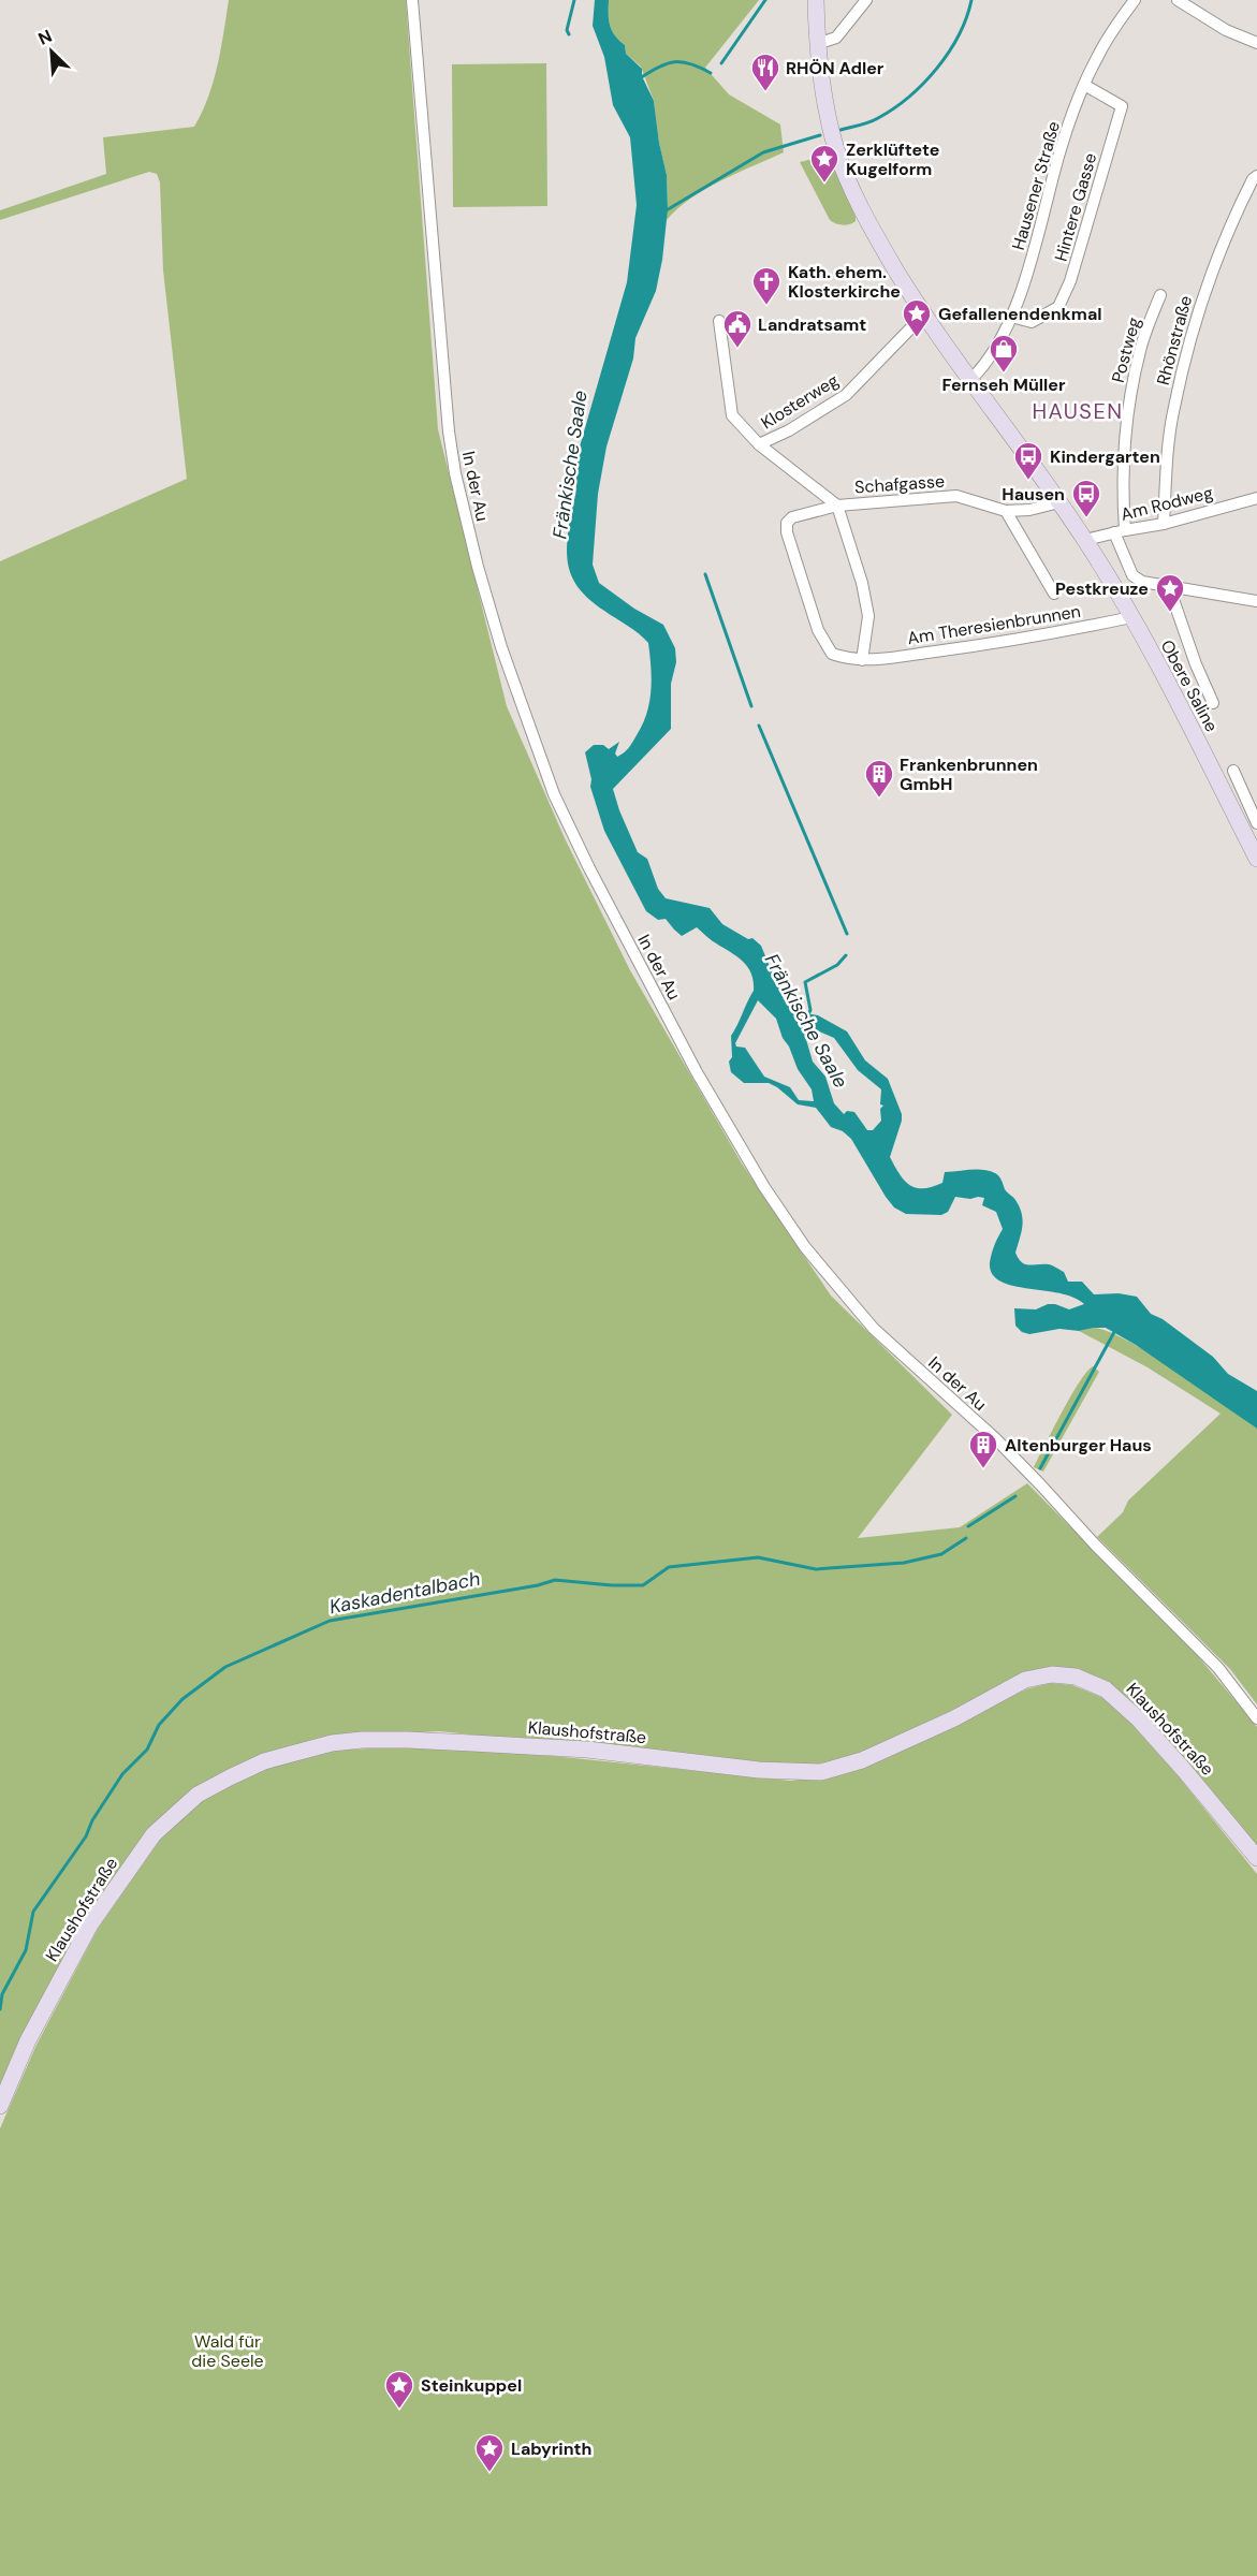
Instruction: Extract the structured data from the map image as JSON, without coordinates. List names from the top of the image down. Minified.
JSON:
{"streets":{"main road":["Obere Saline","Klaushofstraße"],"street":["Hausener Straße","Hintere Gasse","Rhönstraße","Postweg","Klosterweg","Schafgasse","In der Au","Am Rodweg","Am Theresienbrunnen"]},"crossings":[["Hausener Straße","Hintere Gasse"],["Hausener Straße","Obere Saline"],["Rhönstraße","Am Rodweg"],["Postweg","Am Rodweg"],["Postweg","Obere Saline"],["Klosterweg","Schafgasse"],["Klosterweg","Obere Saline"],["Schafgasse","Am Theresienbrunnen"],["Schafgasse","Obere Saline"],["Am Rodweg","Obere Saline"],["Am Theresienbrunnen","Obere Saline"]],"districts":["HAUSEN"],"water":["Fränkische Saale","Kaskadentalbach"],"parks":["Wald für die Seele"],"places":{"restaurant":["RHÖN Adler"],"place":["Zerklüftete Kugelform","Gefallenendenkmal","Pestkreuze","Steinkuppel","Labyrinth"],"church":["Kath. ehem. Klosterkirche"],"public building":["Landratsamt"],"shop":["Fernseh Müller"],"bus stop":["Kindergarten","Hausen"],"building":["Frankenbrunnen GmbH","Altenburger Haus"]},"north":"top left"}
